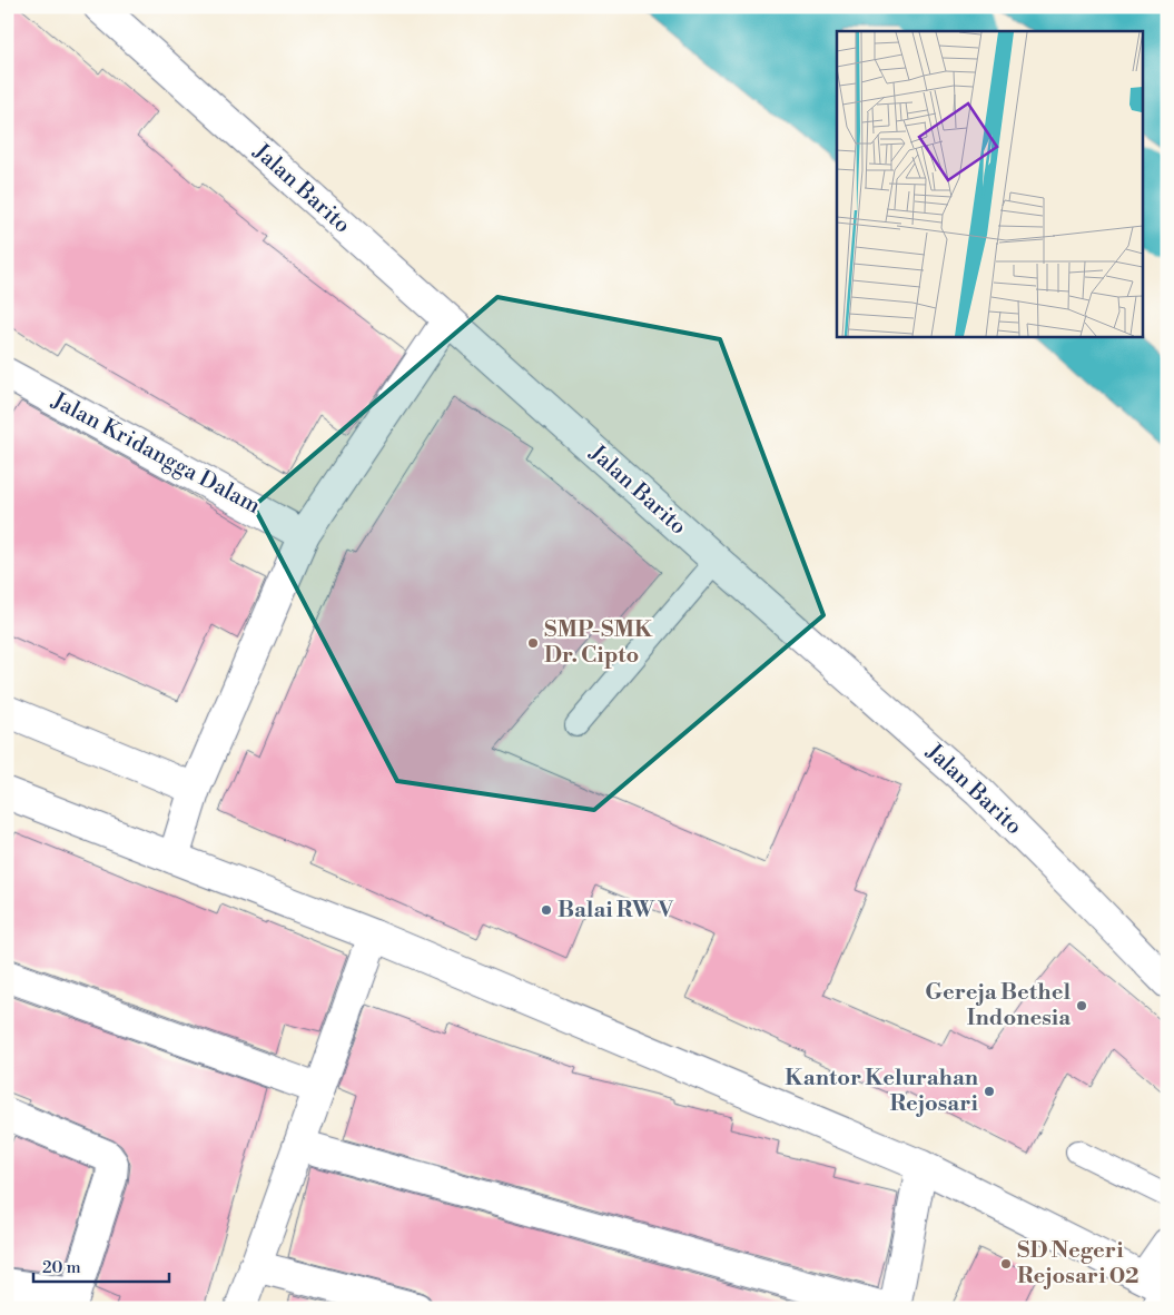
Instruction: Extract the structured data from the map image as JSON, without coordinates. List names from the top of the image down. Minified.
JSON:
{"streets":{"street":["Jalan Barito","Jalan Kridangga Dalam"]},"places":["SMP-SMK Dr. Cipto","Balai RW V","Gereja Bethel Indonesia","Kantor Kelurahan Rejosari","SD Negeri Rejosari 02"],"scale_bar":"20 m"}
